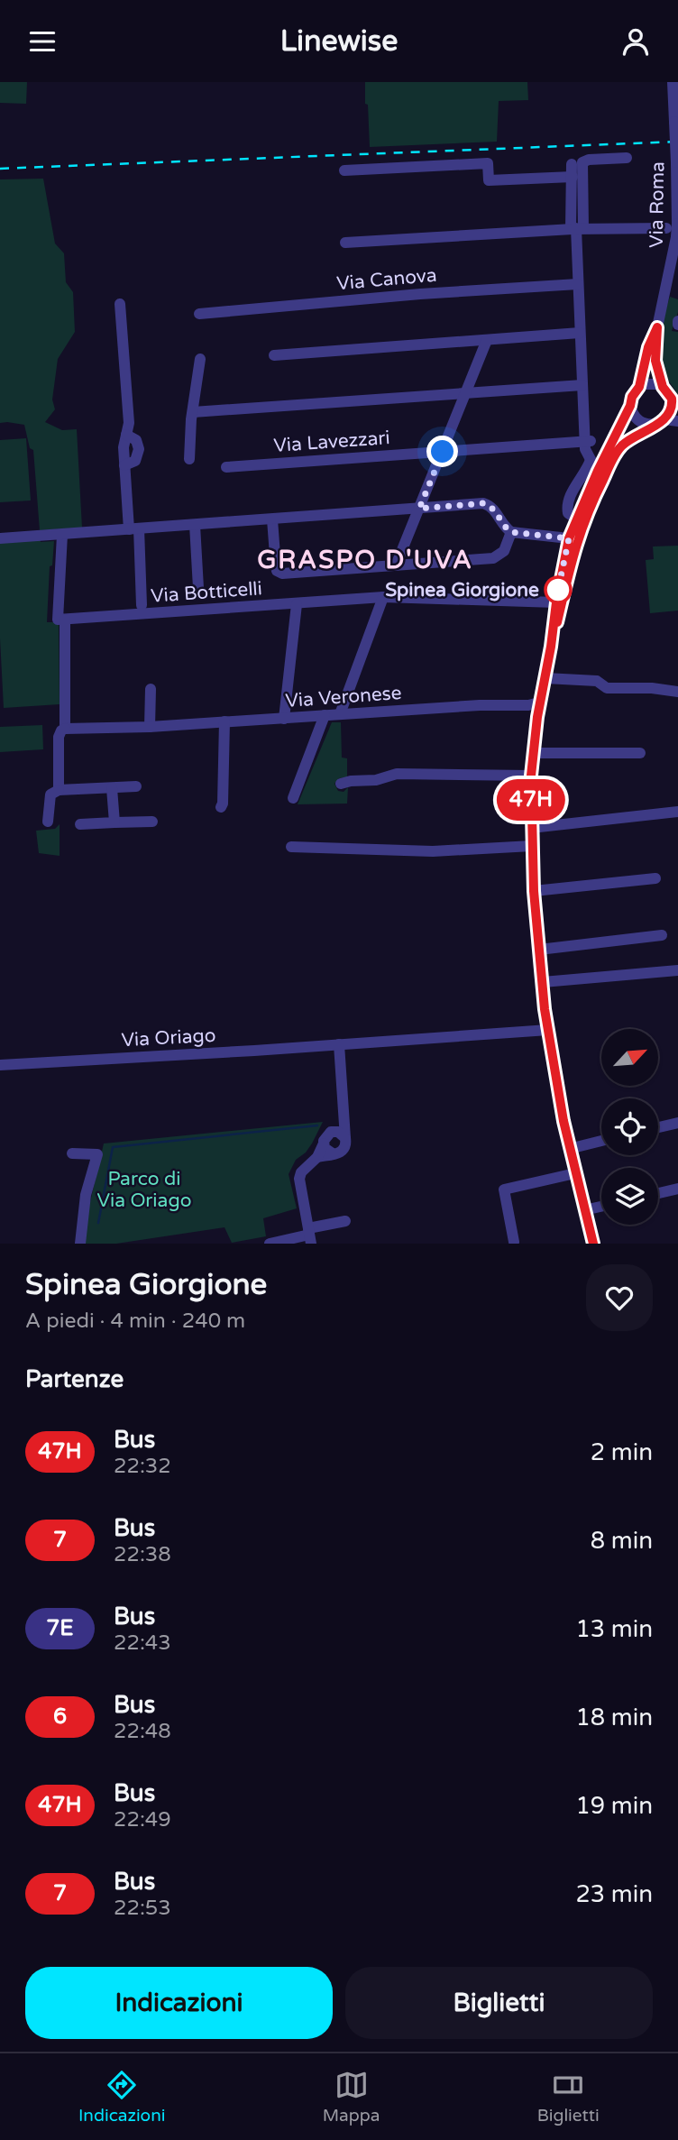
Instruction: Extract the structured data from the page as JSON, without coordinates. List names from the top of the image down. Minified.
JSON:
{"streets":{"street":["Via Roma","Via Canova","Via Lavezzari","Via Botticelli","Via Veronese","Via Oriago"]},"crossings":[["Via Roma","Via Lavezzari"],["Via Roma","Via Botticelli"],["Via Roma","Via Veronese"],["Via Roma","Via Oriago"]],"districts":["GRASPO D'UVA"],"parks":["Parco di Via Oriago"],"places":["Spinea Giorgione"],"lines":["bus line 47H"],"north":"top right","page":{"header":"Linewise","on_map":"47H","heading":[["Spinea Giorgione","A piedi · 4 min · 240 m"],"Partenze"],"list":[{"mark":"47H","name":"Bus","note":"22:32","value":"2 min"},{"mark":"7","name":"Bus","note":"22:38","value":"8 min"},{"mark":"7E","name":"Bus","note":"22:43","value":"13 min"},{"mark":"6","name":"Bus","note":"22:48","value":"18 min"},{"mark":"47H","name":"Bus","note":"22:49","value":"19 min"},{"mark":"7","name":"Bus","note":"22:53","value":"23 min"}],"buttons":["Indicazioni","Biglietti"],"tabs":["Indicazioni","Mappa","Biglietti"]}}
